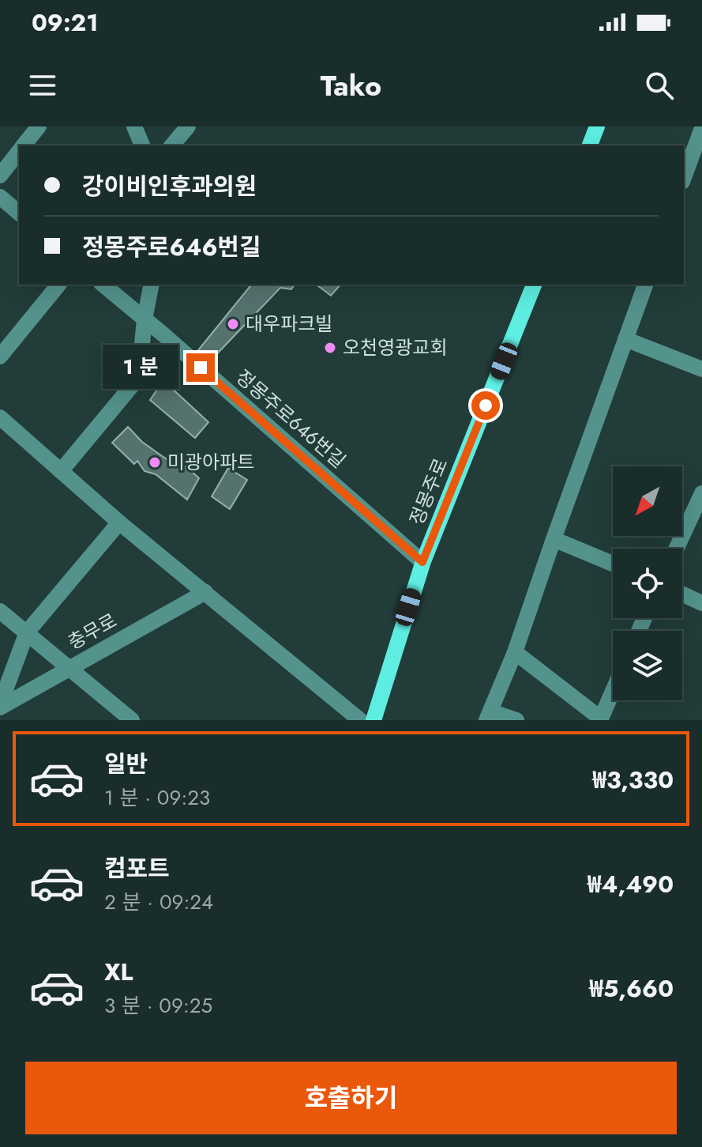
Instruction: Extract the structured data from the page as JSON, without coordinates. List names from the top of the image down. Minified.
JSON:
{"streets":{"main road":["정몽주로"],"street":["정몽주로646번길","충무로"]},"crossings":[["정몽주로646번길","정몽주로"]],"places":["대우파크빌","오천영광교회","미광아파트"],"north":"bottom left","page":{"status":"09:21","header":"Tako","banner":["강이비인후과의원","정몽주로646번길"],"bubble":"1 분","list":[{"name":"일반","note":"1 분 · 09:23","value":"₩3,330"},{"name":"컴포트","note":"2 분 · 09:24","value":"₩4,490"},{"name":"XL","note":"3 분 · 09:25","value":"₩5,660"}],"buttons":"호출하기"}}
